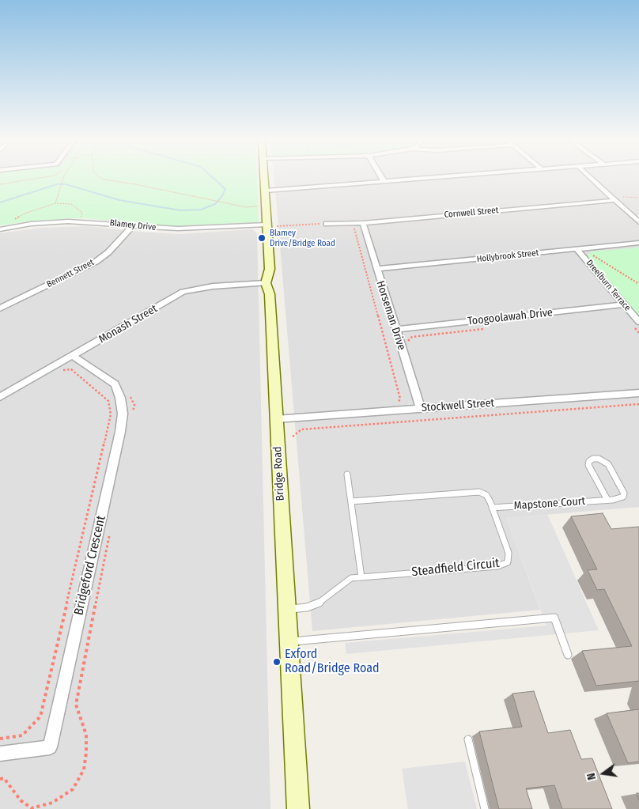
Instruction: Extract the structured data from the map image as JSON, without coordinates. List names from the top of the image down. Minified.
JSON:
{"streets":{"street":["Cornwell Street","Blamey Drive","Hollybrook Street","Bennett Street","Dreelburn Terrace","Horseman Drive","Toogoolawah Drive","Monash Street","Stockwell Street","Bridge Road","Bridgeford Crescent"],"lane":["Mapstone Court","Steadfield Circuit"]},"crossings":[["Cornwell Street","Horseman Drive"],["Blamey Drive","Bennett Street"],["Blamey Drive","Bridge Road"],["Hollybrook Street","Dreelburn Terrace"],["Hollybrook Street","Horseman Drive"],["Dreelburn Terrace","Toogoolawah Drive"],["Horseman Drive","Toogoolawah Drive"],["Horseman Drive","Stockwell Street"],["Monash Street","Bridge Road"],["Monash Street","Bridgeford Crescent"],["Stockwell Street","Bridge Road"],["Bridge Road","Steadfield Circuit"],["Mapstone Court","Steadfield Circuit"]],"places":["Blamey Drive/Bridge Road","Exford Road/Bridge Road"],"north":"left"}
